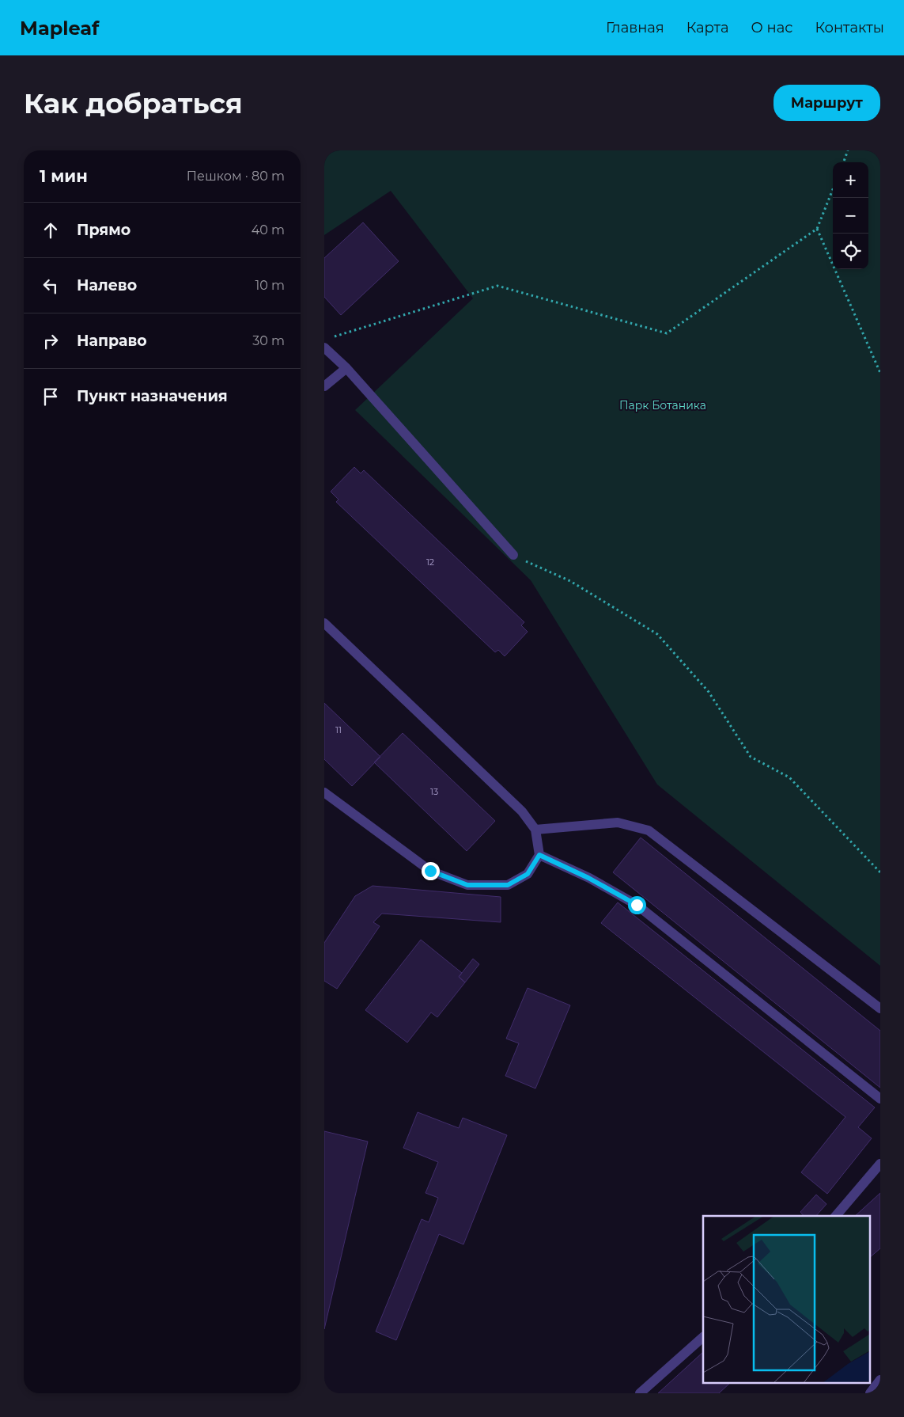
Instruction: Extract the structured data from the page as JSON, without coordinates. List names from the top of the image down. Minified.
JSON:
{"parks":["Парк Ботаника"],"house_numbers":["12","11","13"],"page":{"header":"Mapleaf","nav":["Главная","Карта","О нас","Контакты"],"buttons":"Маршрут","title":"Как добраться","heading":["1 мин","Пешком · 80 m"],"map_buttons":["+","−"],"list":[["Прямо","40 m"],["Налево","10 m"],["Направо","30 m"],"Пункт назначения"]}}
